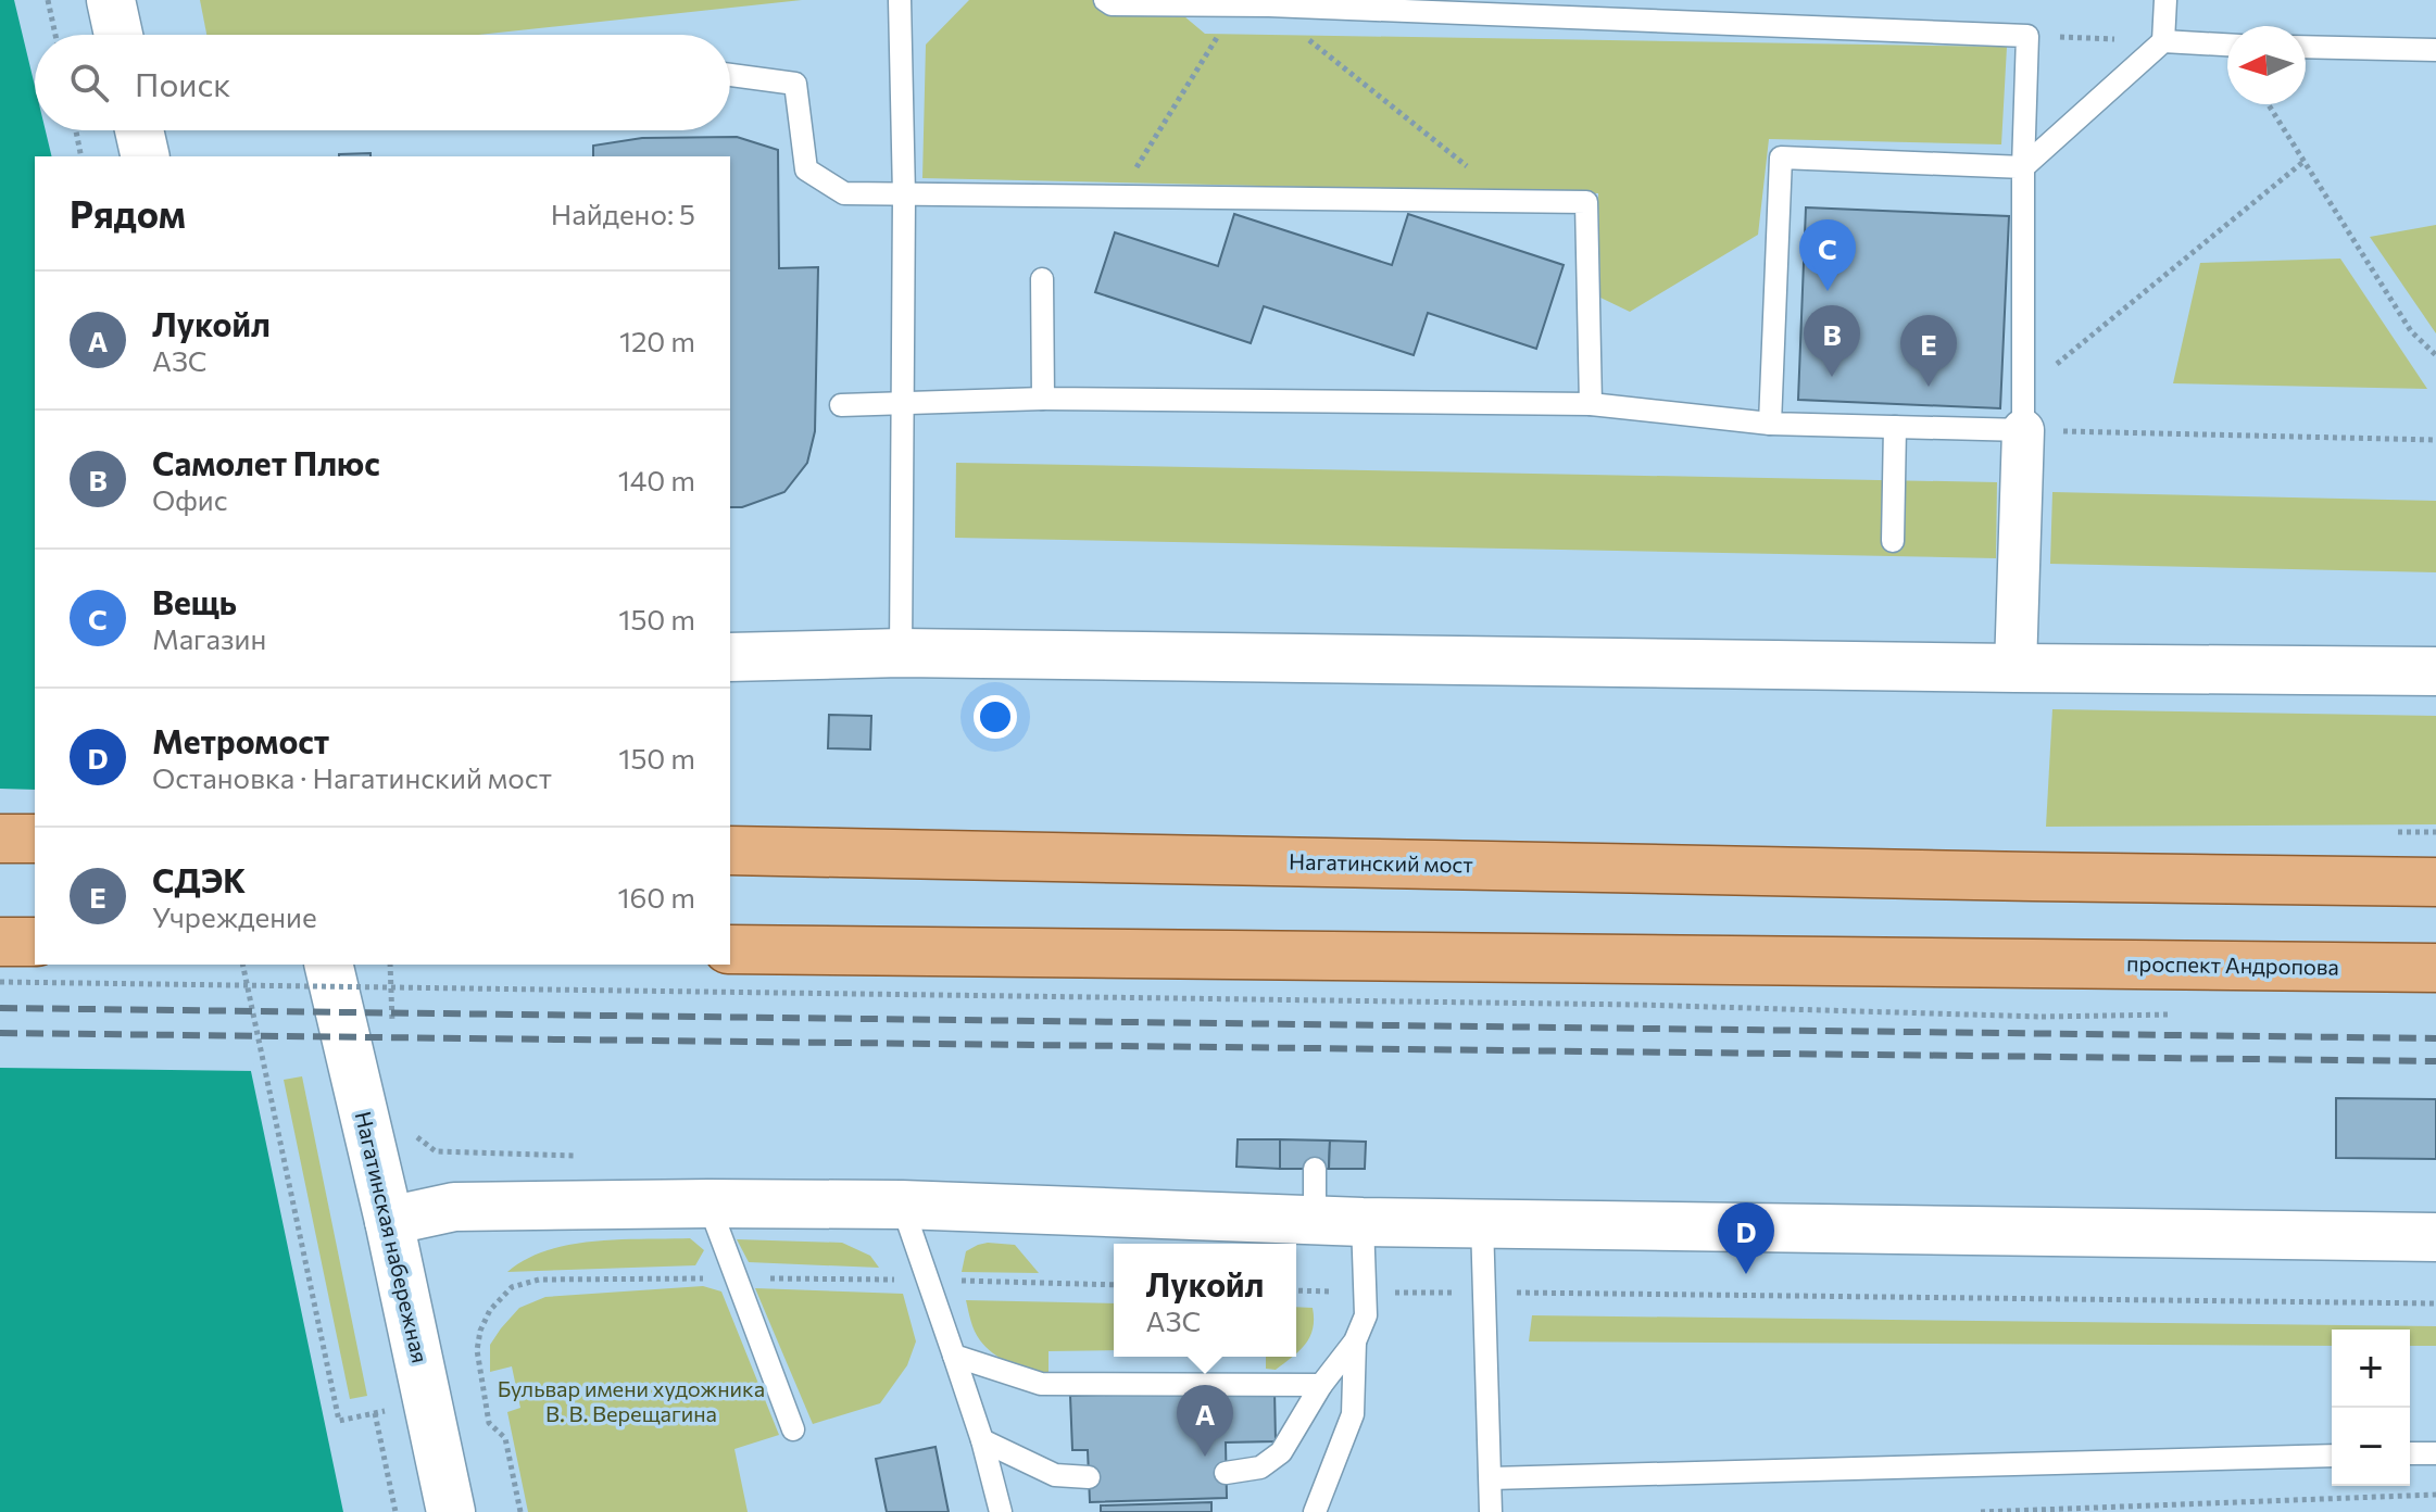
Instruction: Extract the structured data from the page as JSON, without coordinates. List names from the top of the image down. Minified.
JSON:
{"streets":{"main road":["Нагатинский мост","проспект Андропова","Нагатинская набережная"]},"parks":["Бульвар имени художника В. В. Верещагина"],"north":"left","page":{"search":"Поиск","heading":["Рядом","Найдено: 5"],"pins":["C","B","E","D","A"],"list":[{"mark":"A","name":"Лукойл","note":"АЗС","value":"120 m"},{"mark":"B","name":"Самолет Плюс","note":"Офис","value":"140 m"},{"mark":"C","name":"Вещь","note":"Магазин","value":"150 m"},{"mark":"D","name":"Метромост","note":"Остановка · Нагатинский мост","value":"150 m"},{"mark":"E","name":"СДЭК","note":"Учреждение","value":"160 m"}],"popup":["Лукойл","АЗС"],"map_buttons":["+","−"]}}
